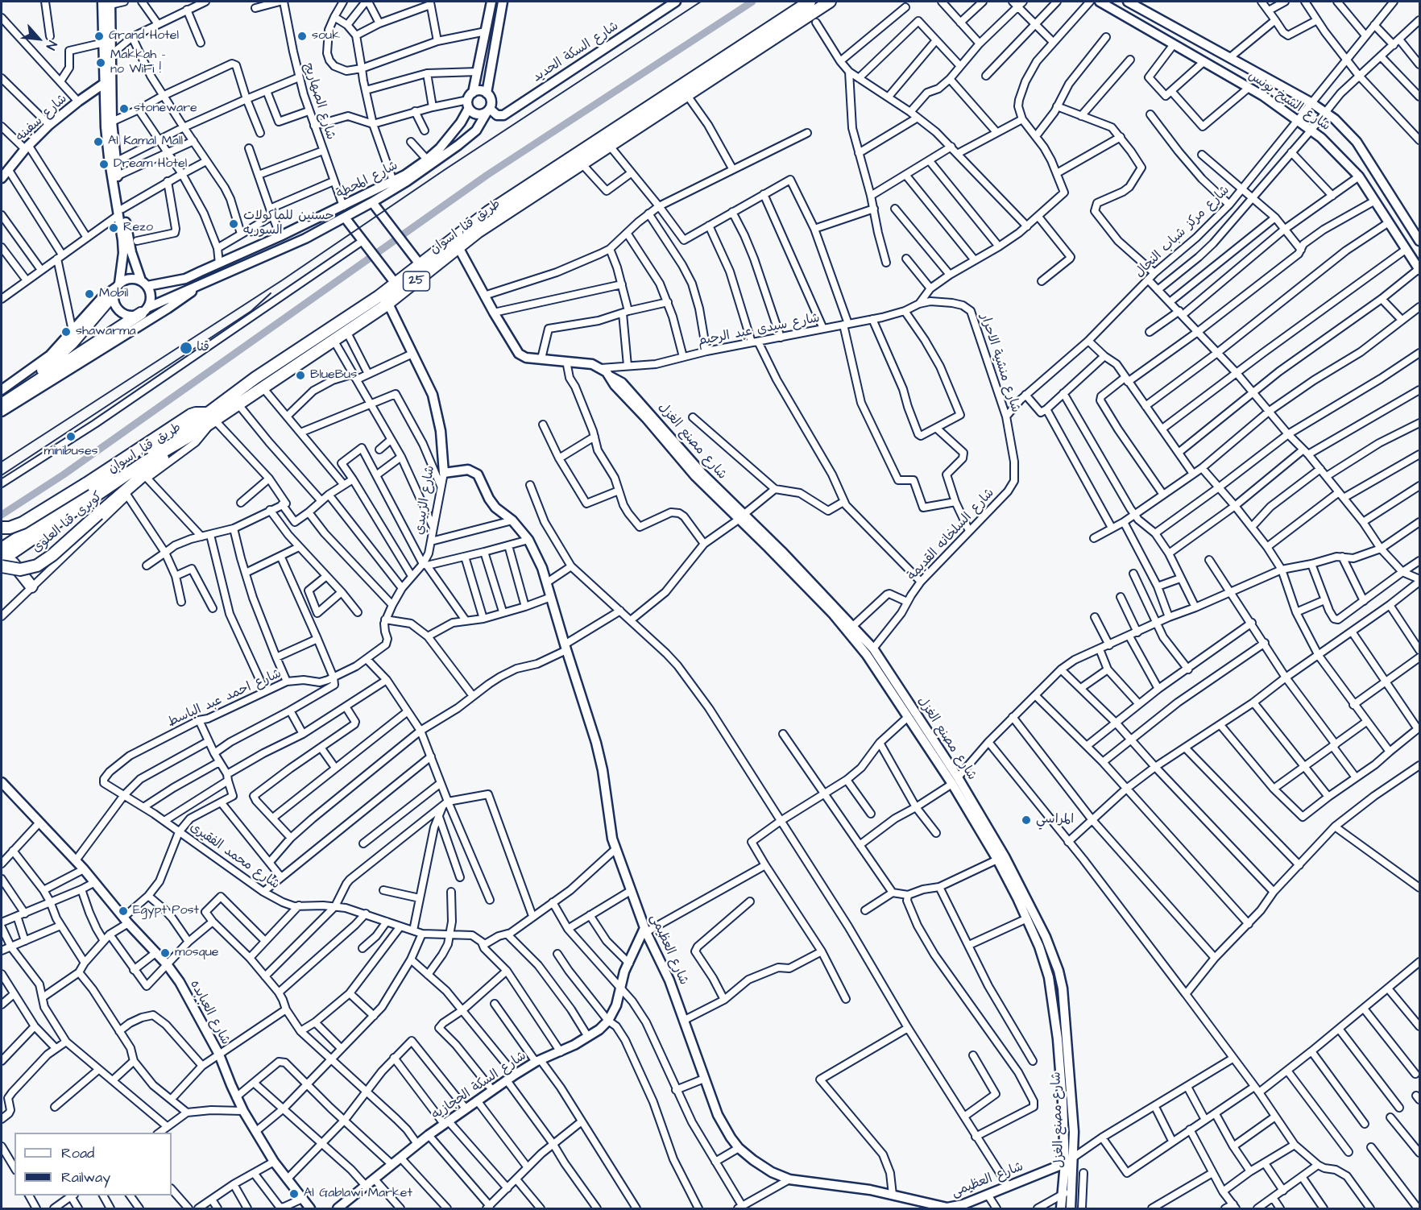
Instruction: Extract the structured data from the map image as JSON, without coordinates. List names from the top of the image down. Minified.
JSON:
{"streets":{"highway":["طريق قنا, اسوان","25","كوبرى قنا العلوى"],"street":["شارع السكة الحديد","شارع الصهاريج","شارع الشيخ يونس","شارع سفينه","شارع المحطة","شارع مركز شباب النحال","شارع سيدى عبد الرحيم","شارع منشية الاحرار","شارع مصنع الغزل","شارع الزبيدي","شارع السلخانه القديمة","شارع احمد عبد الباسط","شارع محمد الفقيرى","شارع العظيمى","شارع العبابده","شارع السكة الحجازيه"]},"crossings":[["شارع السكة الحديد","شارع المحطة"],["شارع الصهاريج","شارع المحطة"],["شارع الشيخ يونس","شارع مركز شباب النحال"],["طريق قنا, اسوان","شارع مصنع الغزل"],["طريق قنا, اسوان","شارع الزبيدي"],["طريق قنا, اسوان","كوبرى قنا العلوى"],["شارع مركز شباب النحال","شارع منشية الاحرار"],["شارع سيدى عبد الرحيم","شارع منشية الاحرار"],["شارع سيدى عبد الرحيم","شارع مصنع الغزل"],["شارع منشية الاحرار","شارع السلخانه القديمة"],["شارع مصنع الغزل","شارع السلخانه القديمة"],["شارع مصنع الغزل","شارع العظيمى"],["شارع الزبيدي","شارع احمد عبد الباسط"],["شارع الزبيدي","شارع العظيمى"],["شارع احمد عبد الباسط","شارع محمد الفقيرى"],["شارع العظيمى","شارع السكة الحجازيه"]],"places":["Grand Hotel","souk","Makkah - no WiFi !","stoneware","Al Kamal Mall","Dream Hotel","حسنين للمأكولات السوريه","Rezo","Mobil","shawarma","قنا","BlueBus","minibuses","المراسي","Egypt Post","mosque","Al Gablawi Market"],"legend":["Road","Railway"],"north":"bottom right"}
